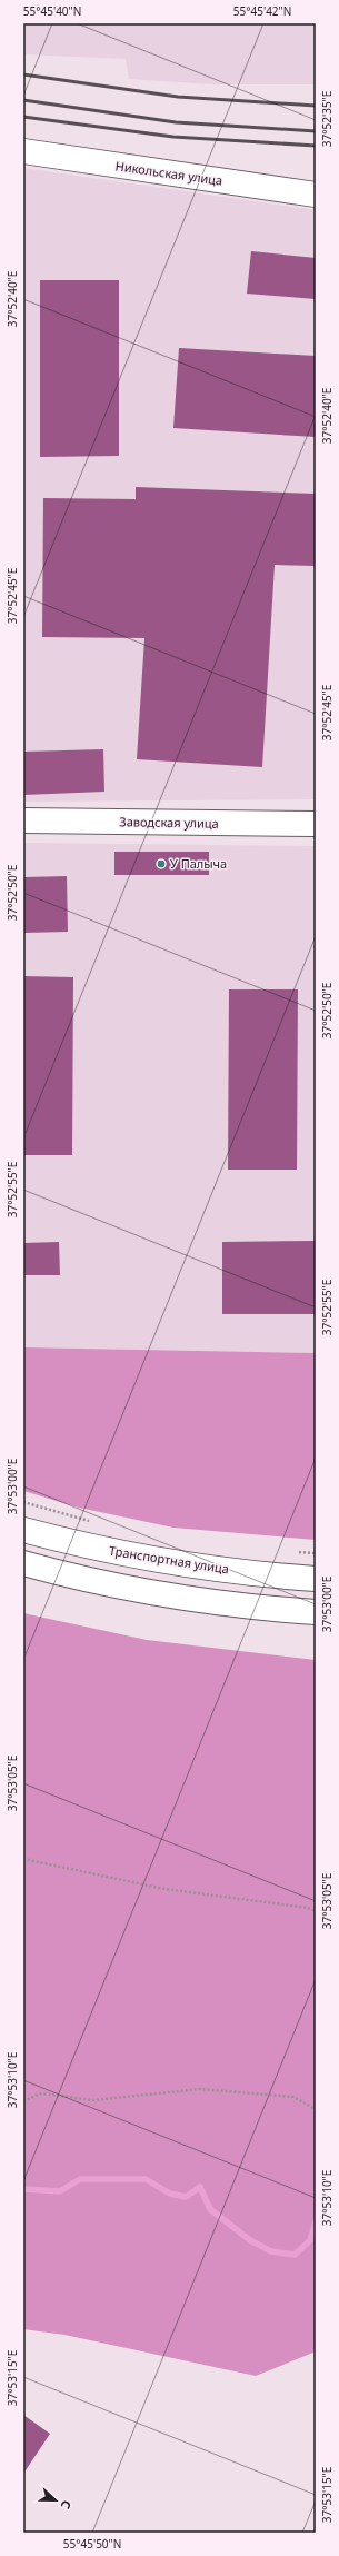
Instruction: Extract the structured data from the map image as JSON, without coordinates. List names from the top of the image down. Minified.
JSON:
{"streets":{"street":["Никольская улица","Заводская улица","Транспортная улица"]},"places":["У Палыча"],"north":"right","coordinates":["55°45'40\"N","55°45'42\"N","37°52'35\"E","37°52'40\"E","37°52'45\"E","37°52'50\"E","37°52'55\"E","37°53'00\"E","37°53'05\"E","37°53'10\"E","37°53'15\"E","55°45'50\"N"]}
